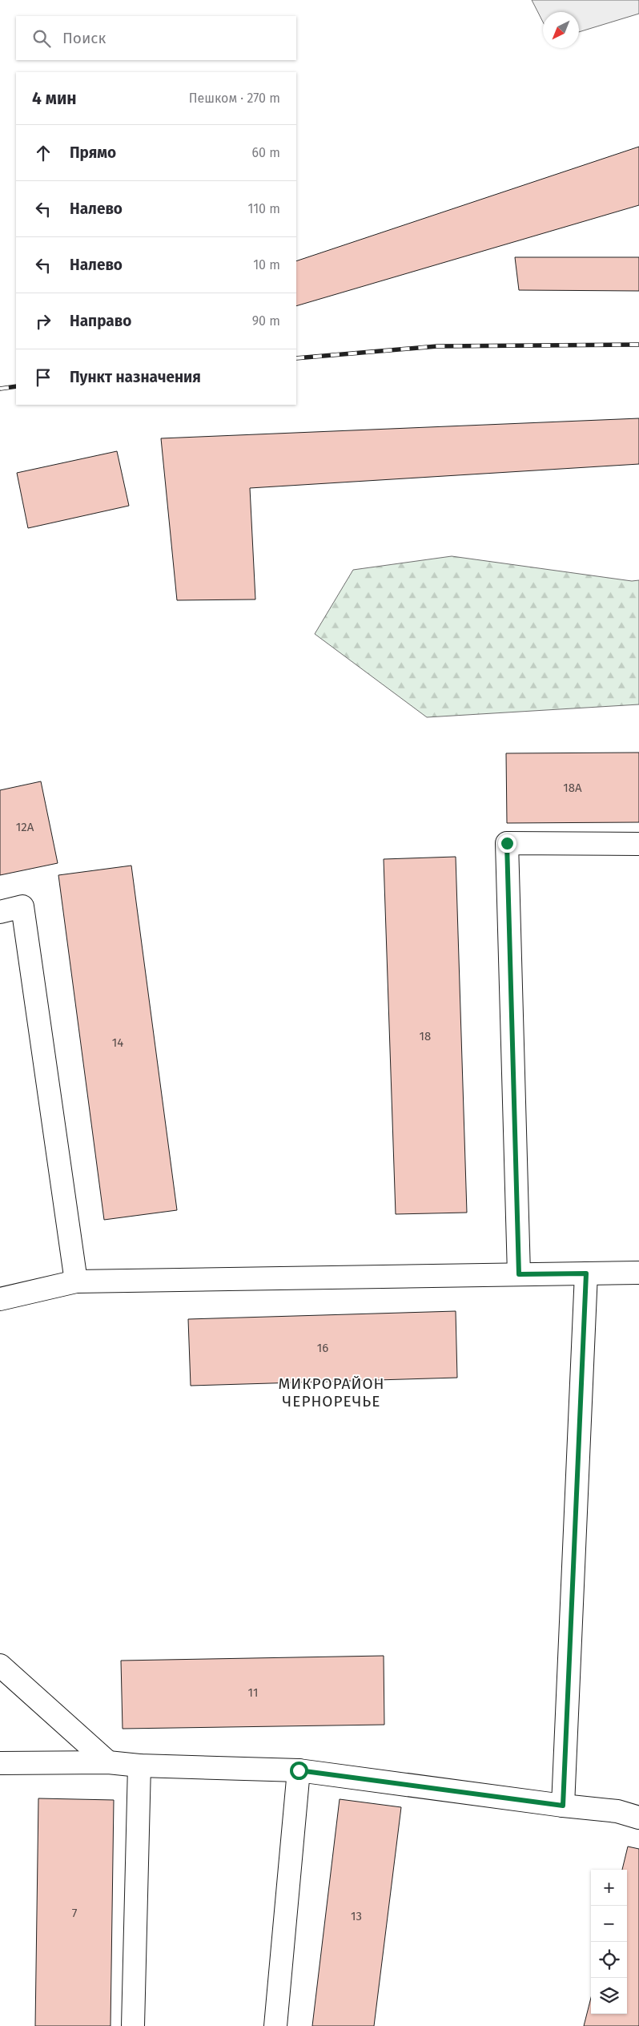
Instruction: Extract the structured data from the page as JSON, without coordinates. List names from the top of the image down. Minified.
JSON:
{"districts":["МИКРОРАЙОН ЧЕРНОРЕЧЬЕ"],"house_numbers":["18А","12А","18","14","16","11","7","13"],"north":"bottom left","page":{"search":"Поиск","heading":["4 мин","Пешком · 270 m"],"list":[["Прямо","60 m"],["Налево","110 m"],["Налево","10 m"],["Направо","90 m"],"Пункт назначения"],"map_buttons":["+","−"]}}
